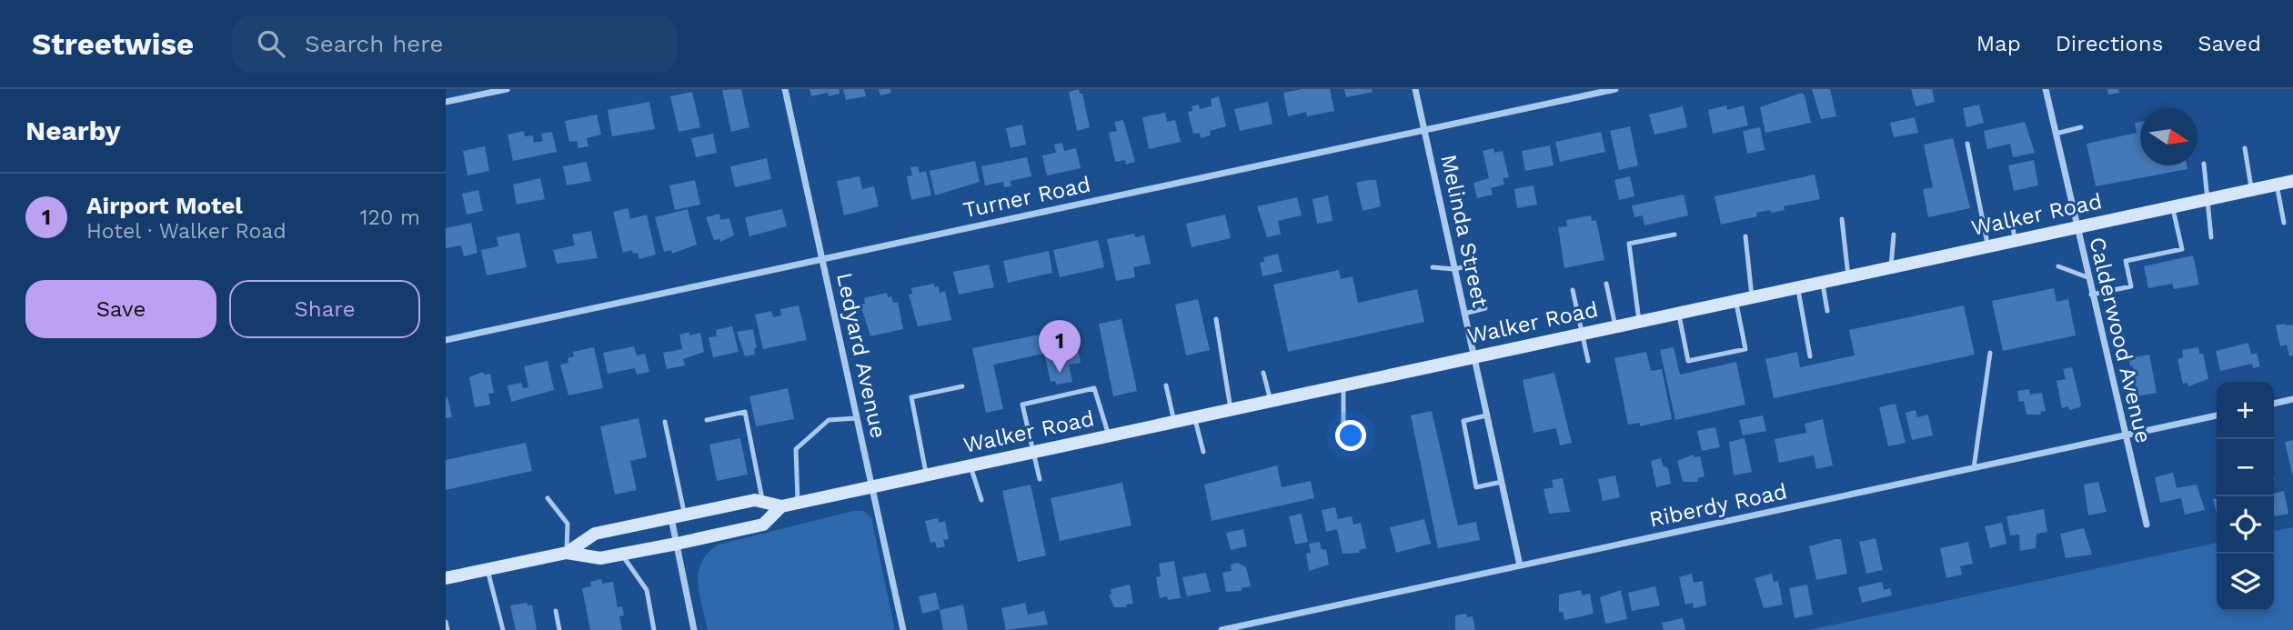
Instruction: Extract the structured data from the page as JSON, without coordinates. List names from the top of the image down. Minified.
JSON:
{"streets":{"main road":["Walker Road"],"street":["Turner Road","Melinda Street","Calderwood Avenue","Ledyard Avenue","Riberdy Road"]},"crossings":[["Turner Road","Melinda Street"],["Turner Road","Ledyard Avenue"],["Walker Road","Melinda Street"],["Walker Road","Calderwood Avenue"],["Walker Road","Ledyard Avenue"],["Melinda Street","Riberdy Road"],["Calderwood Avenue","Riberdy Road"]],"north":"right","page":{"header":"Streetwise","search":"Search here","nav":["Map","Directions","Saved"],"heading":"Nearby","list":[{"mark":"1","name":"Airport Motel","note":"Hotel · Walker Road","value":"120 m"}],"buttons":["Save","Share"],"pins":"1","map_buttons":["+","−"]}}
